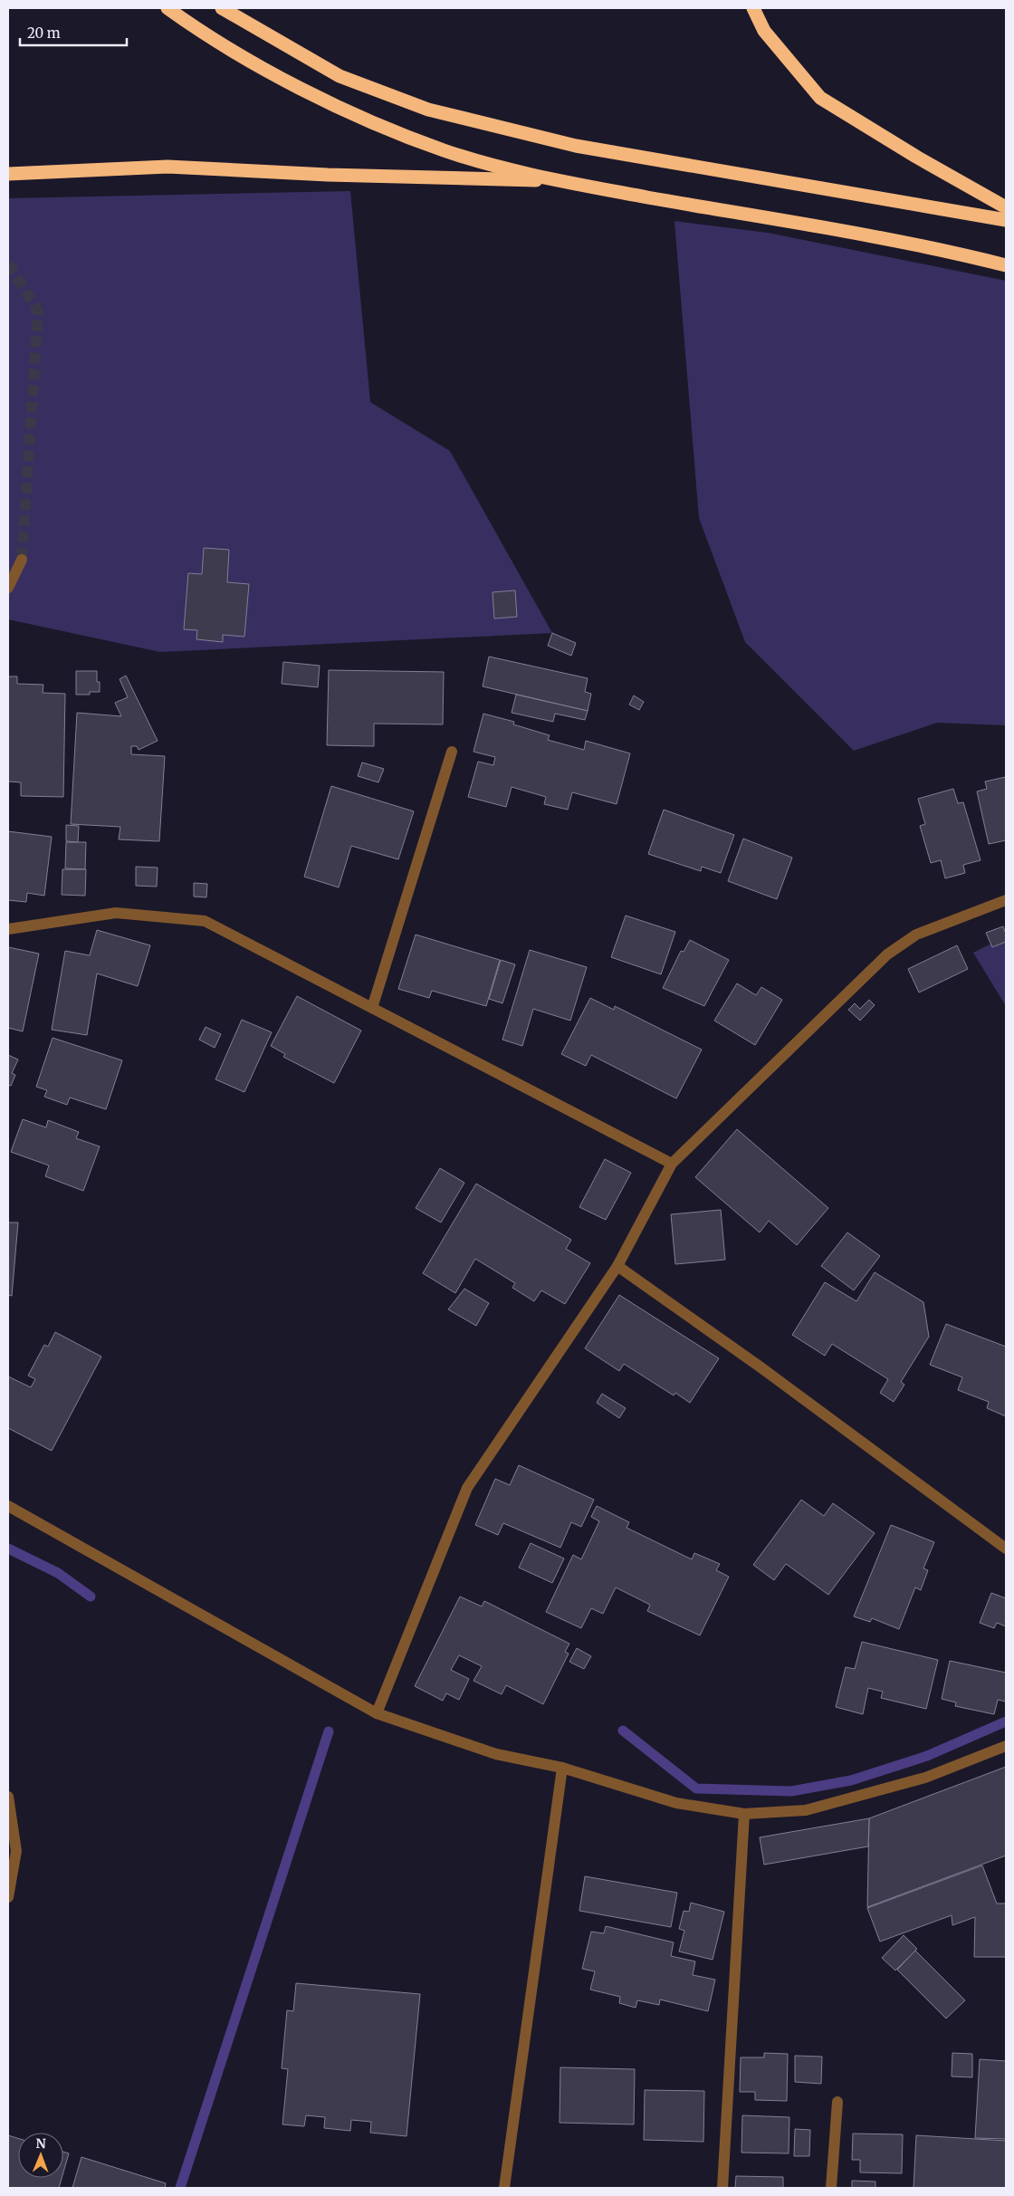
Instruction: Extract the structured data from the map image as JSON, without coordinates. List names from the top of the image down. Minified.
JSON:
{"scale_bar":"20 m","north":"top"}
